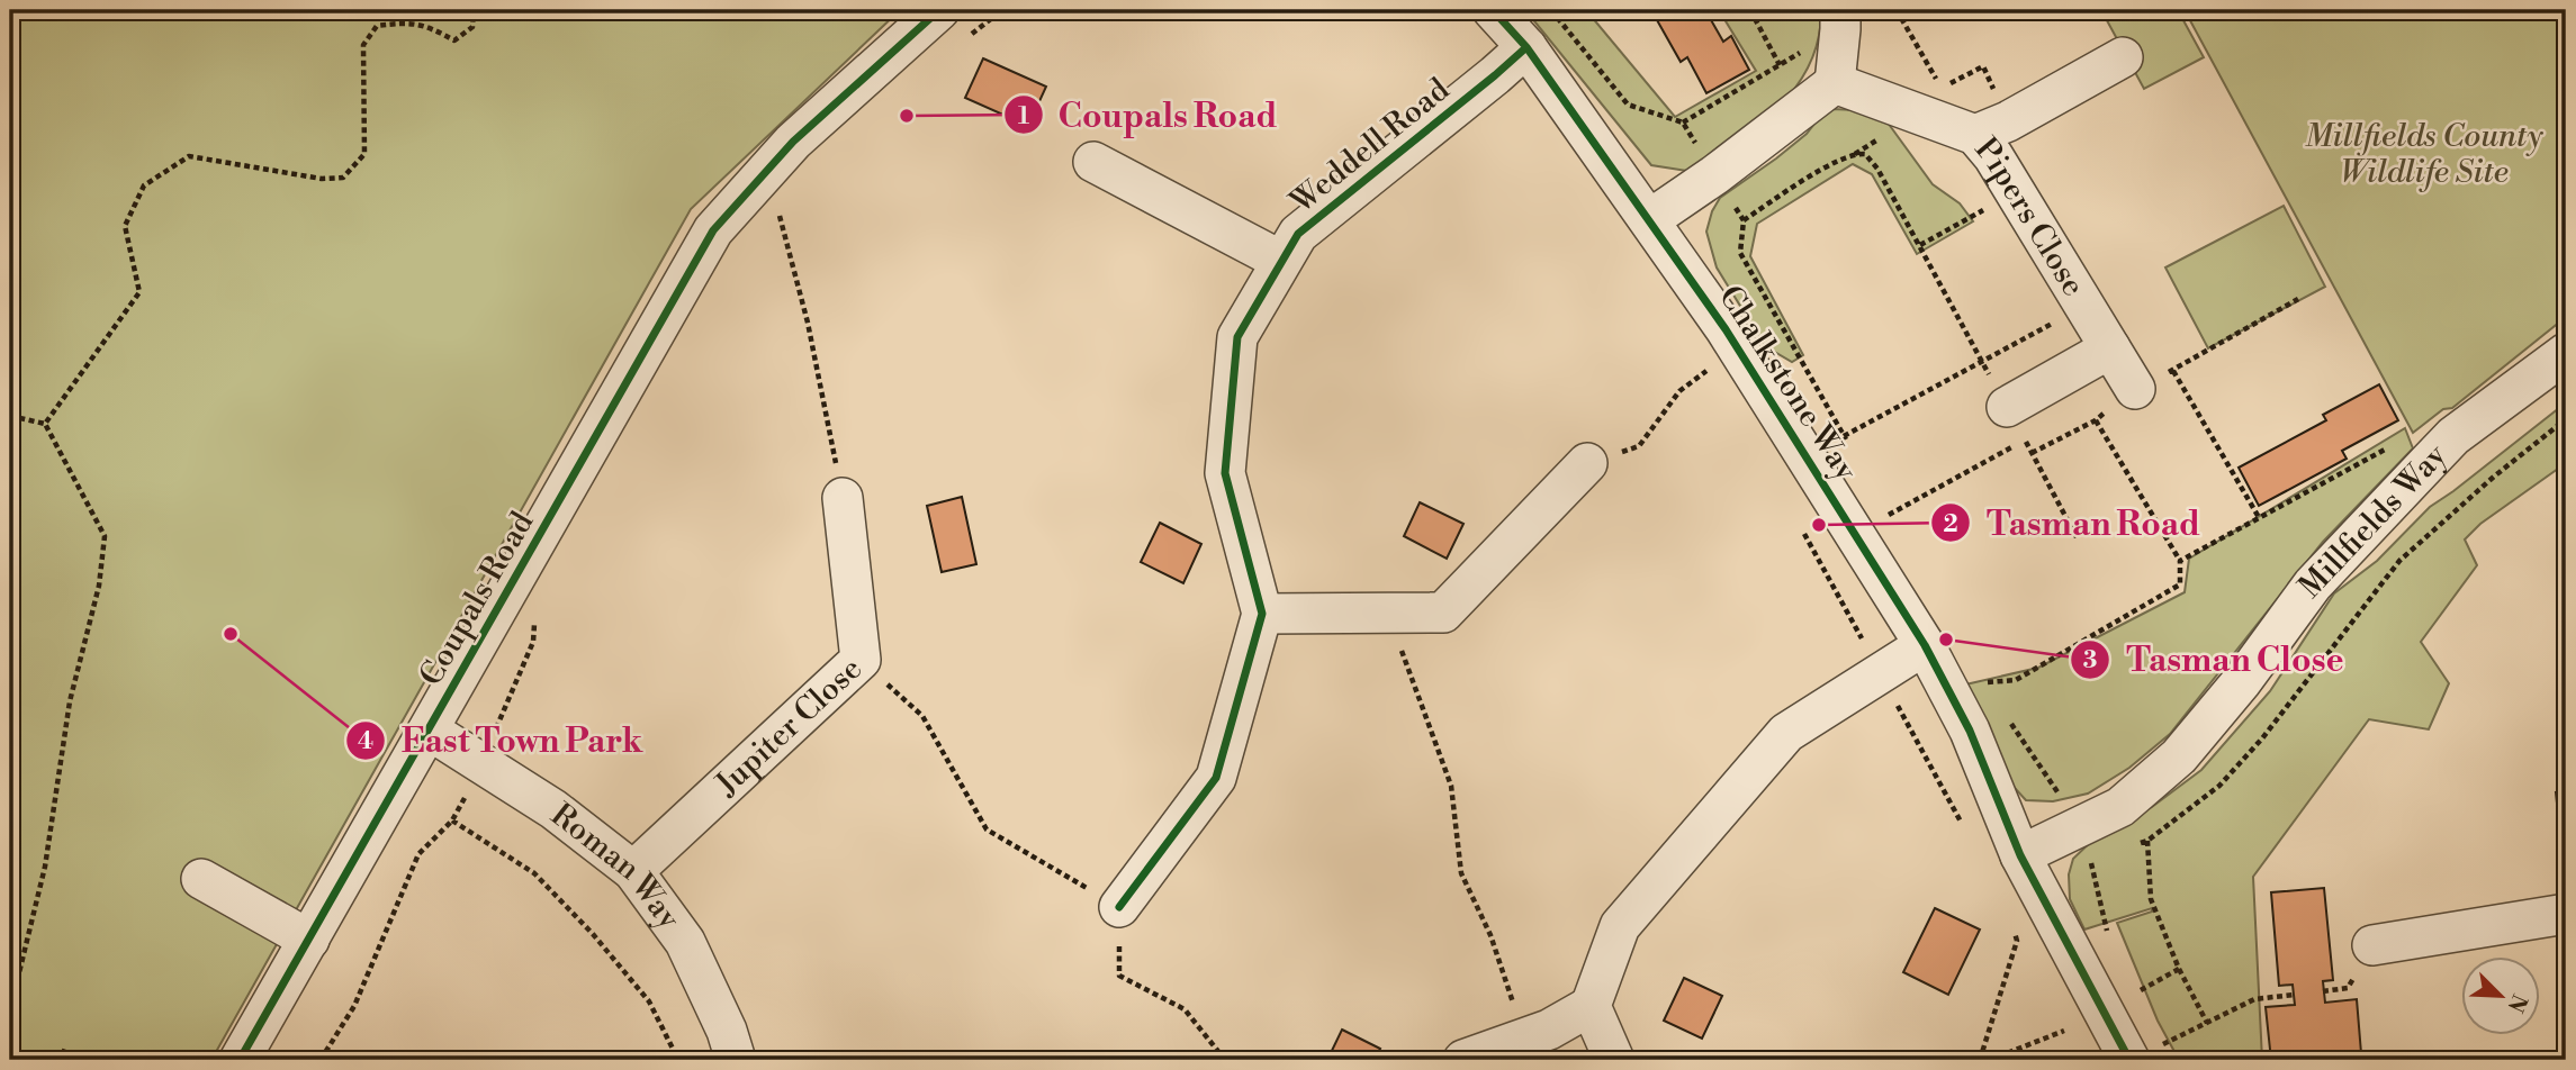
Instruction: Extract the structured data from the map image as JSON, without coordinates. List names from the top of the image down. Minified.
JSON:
{"streets":{"street":["Weddell Road","Pipers Close","Chalkstone Way","Millfields Way","Coupals Road","Jupiter Close","Roman Way"]},"crossings":[["Weddell Road","Chalkstone Way"],["Chalkstone Way","Millfields Way"],["Coupals Road","Roman Way"],["Jupiter Close","Roman Way"]],"parks":["Millfields County Wildlife Site"],"places":["Coupals Road","Tasman Road","East Town Park","Tasman Close"],"north":"bottom right"}
